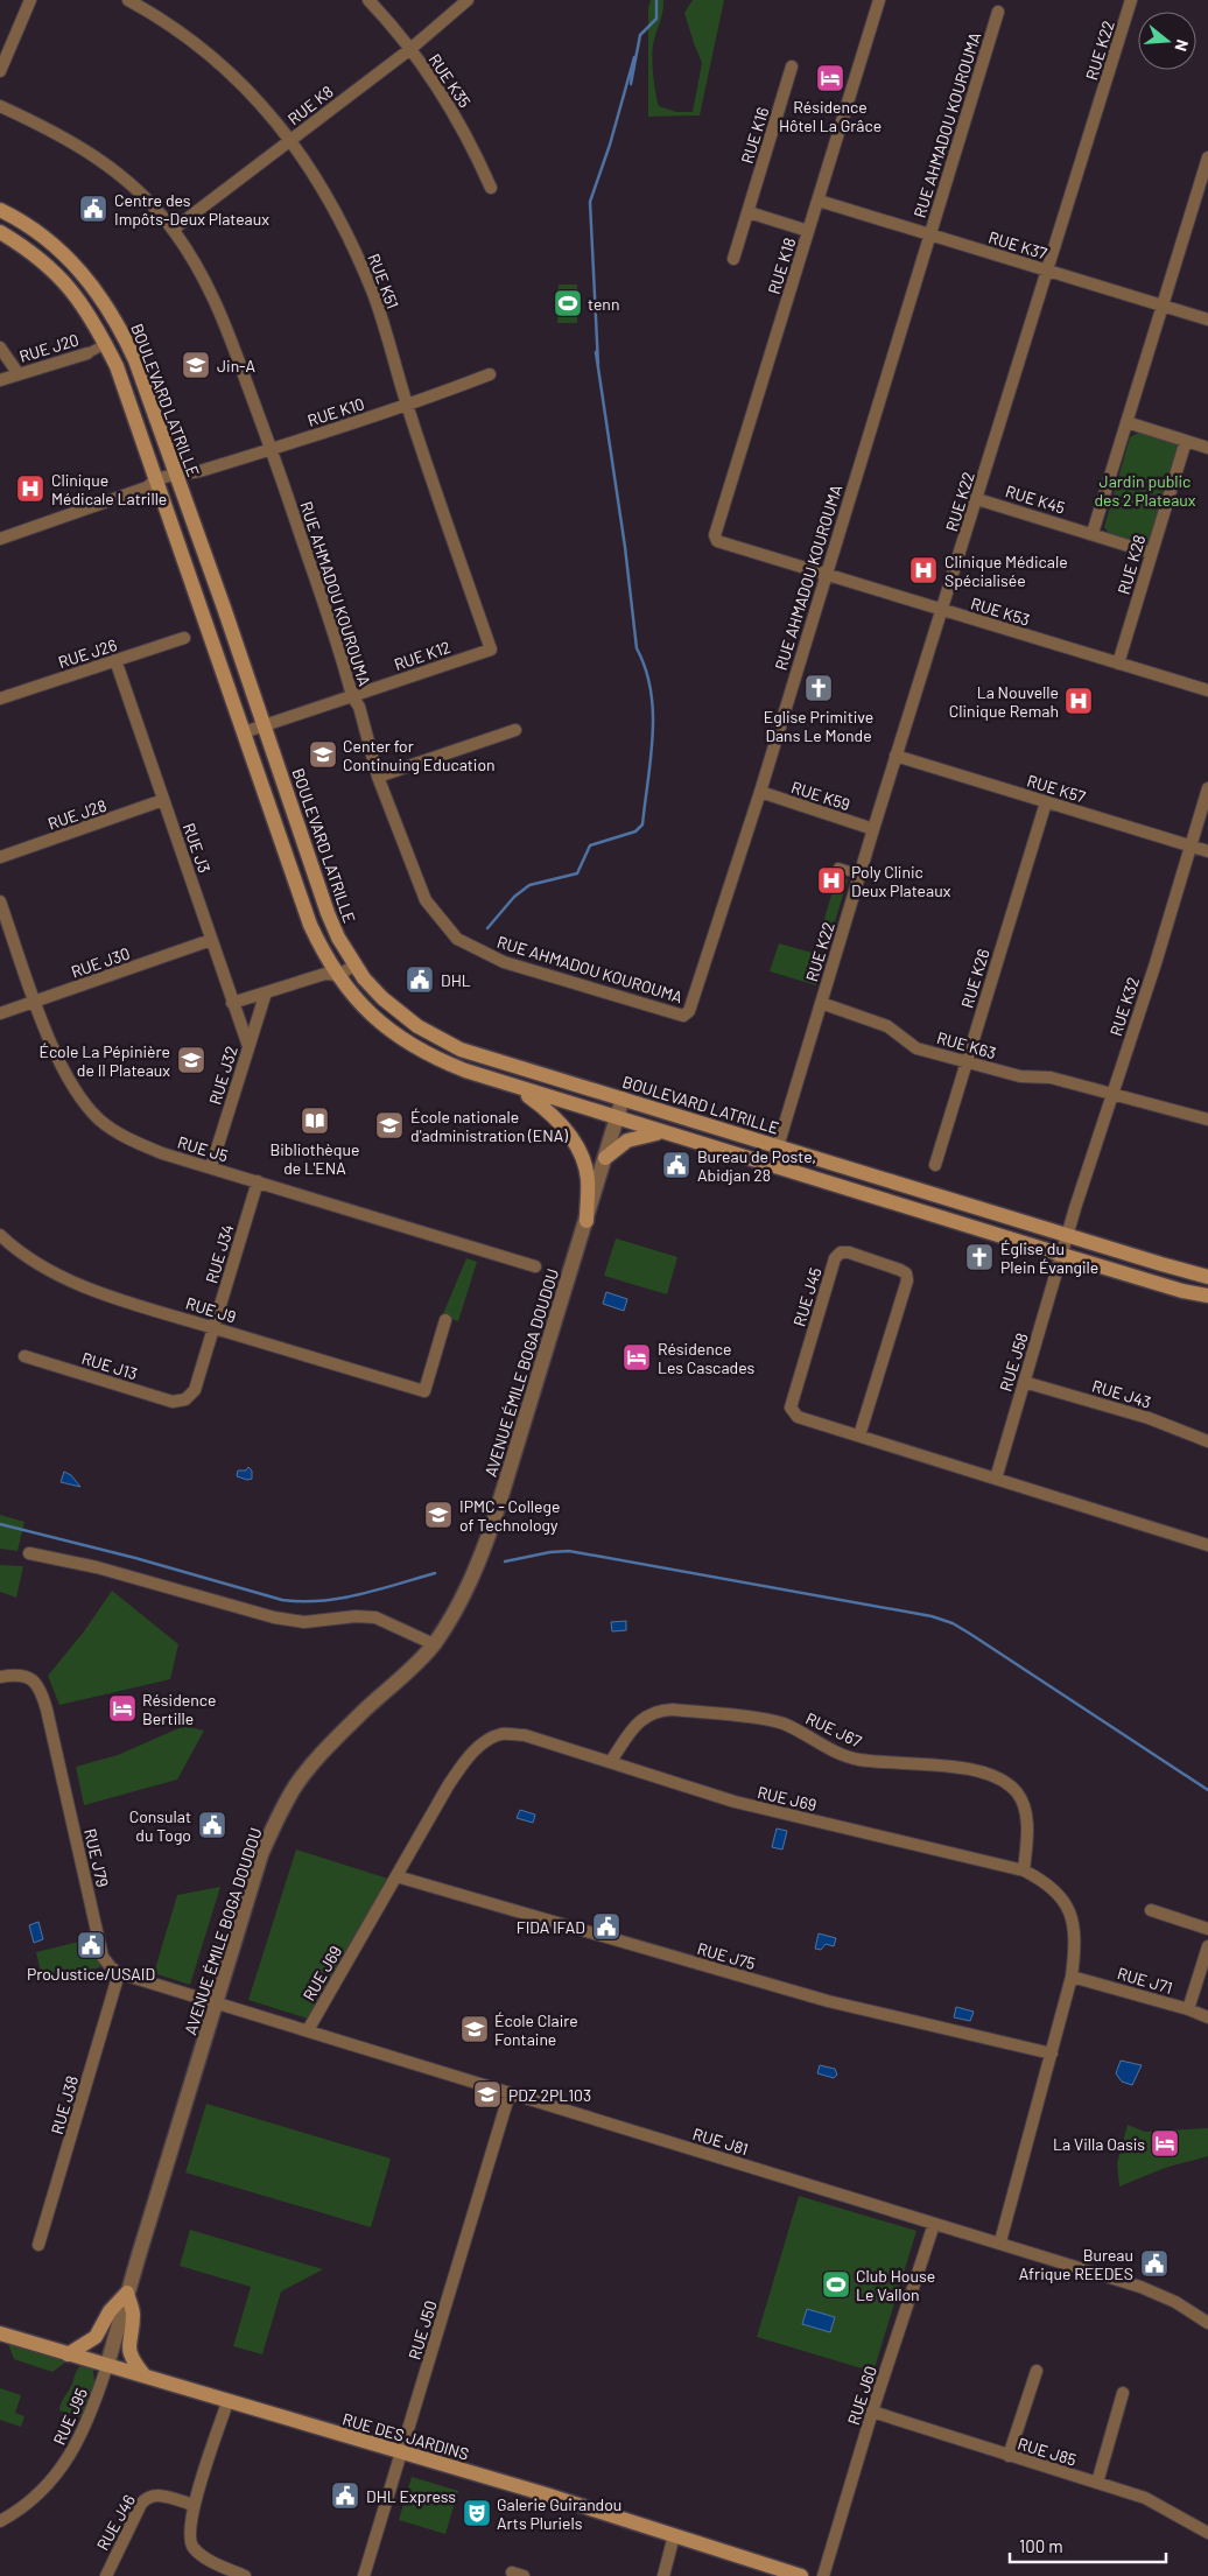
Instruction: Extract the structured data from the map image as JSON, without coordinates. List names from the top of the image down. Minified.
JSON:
{"streets":{"main road":["BOULEVARD LATRILLE","RUE DES JARDINS"],"street":["RUE K22","RUE K35","RUE K8","RUE AHMADOU KOUROUMA","RUE K16","RUE K37","RUE K18","RUE K51","RUE J20","RUE K10","RUE K45","RUE K28","RUE K53","RUE J26","RUE K12","RUE K57","RUE K59","RUE J28","RUE J3","RUE J30","RUE K26","RUE K32","RUE K63","RUE J32","RUE J5","RUE J34","RUE J45","RUE J9","RUE J58","RUE J13","AVENUE ÉMILE BOGA DOUDOU","RUE J43","RUE J67","RUE J69","RUE J79","RUE J75","RUE J71","RUE J38","RUE J81","RUE J50","RUE J60","RUE J95","RUE J85","RUE J46"]},"crossings":[["RUE K22","RUE K37"],["RUE K22","BOULEVARD LATRILLE"],["RUE K22","RUE K45"],["RUE K22","RUE K53"],["RUE K22","RUE K57"],["RUE K22","RUE K59"],["RUE K22","RUE K63"],["RUE K35","RUE K8"],["RUE K8","RUE AHMADOU KOUROUMA"],["RUE K8","RUE K51"],["RUE AHMADOU KOUROUMA","RUE K37"],["RUE AHMADOU KOUROUMA","RUE K10"],["RUE AHMADOU KOUROUMA","RUE K53"],["RUE AHMADOU KOUROUMA","RUE K12"],["RUE AHMADOU KOUROUMA","RUE K59"],["RUE K37","RUE K18"],["RUE K18","RUE K53"],["RUE K51","RUE K10"],["RUE K51","RUE K12"],["RUE J20","BOULEVARD LATRILLE"],["BOULEVARD LATRILLE","RUE K10"],["BOULEVARD LATRILLE","RUE K12"],["BOULEVARD LATRILLE","RUE K32"],["BOULEVARD LATRILLE","RUE J58"],["BOULEVARD LATRILLE","AVENUE ÉMILE BOGA DOUDOU"],["RUE K45","RUE K28"],["RUE K28","RUE K53"],["RUE J26","RUE J3"],["RUE K57","RUE K26"],["RUE K57","RUE K32"],["RUE J28","RUE J3"],["RUE J3","RUE J30"],["RUE J3","RUE J32"],["RUE J30","RUE J5"],["RUE K26","RUE K63"],["RUE K32","RUE K63"],["RUE K32","RUE J58"],["RUE J32","RUE J5"],["RUE J5","RUE J34"],["RUE J34","RUE J9"],["RUE J34","RUE J13"],["RUE J45","RUE J58"],["RUE J58","RUE J43"],["AVENUE ÉMILE BOGA DOUDOU","RUE J81"],["AVENUE ÉMILE BOGA DOUDOU","RUE J95"],["AVENUE ÉMILE BOGA DOUDOU","RUE DES JARDINS"],["RUE J67","RUE J69"],["RUE J69","RUE J75"],["RUE J69","RUE J71"],["RUE J69","RUE J81"],["RUE J79","RUE J38"],["RUE J81","RUE J50"],["RUE J81","RUE J60"],["RUE J50","RUE DES JARDINS"],["RUE J60","RUE J85"],["RUE J95","RUE DES JARDINS"]],"parks":["Jardin public des 2 Plateaux"],"places":{"hotel":["Résidence Hôtel La Grâce","Résidence Les Cascades","Résidence Bertille","La Villa Oasis"],"public building":["Centre des Impôts-Deux Plateaux","DHL","Bureau de Poste, Abidjan 28","Consulat du Togo","FIDA IFAD","ProJustice/USAID","Bureau Afrique REEDES","DHL Express"],"sports":["tenn","Club House Le Vallon"],"school or university":["Jin-A","Center for Continuing Education","École La Pépinière de II Plateaux","École nationale d'administration (ENA)","IPMC - College of Technology","École Claire Fontaine","PDZ 2PL103"],"hospital":["Clinique Médicale Latrille","Clinique Médicale Spécialisée","La Nouvelle Clinique Remah","Poly Clinic Deux Plateaux"],"church":["Eglise Primitive Dans Le Monde","Église du Plein Évangile"],"library":["Bibliothèque de L'ENA"],"theatre":["Galerie Guirandou Arts Pluriels"]},"scale_bar":"100 m","north":"right"}
